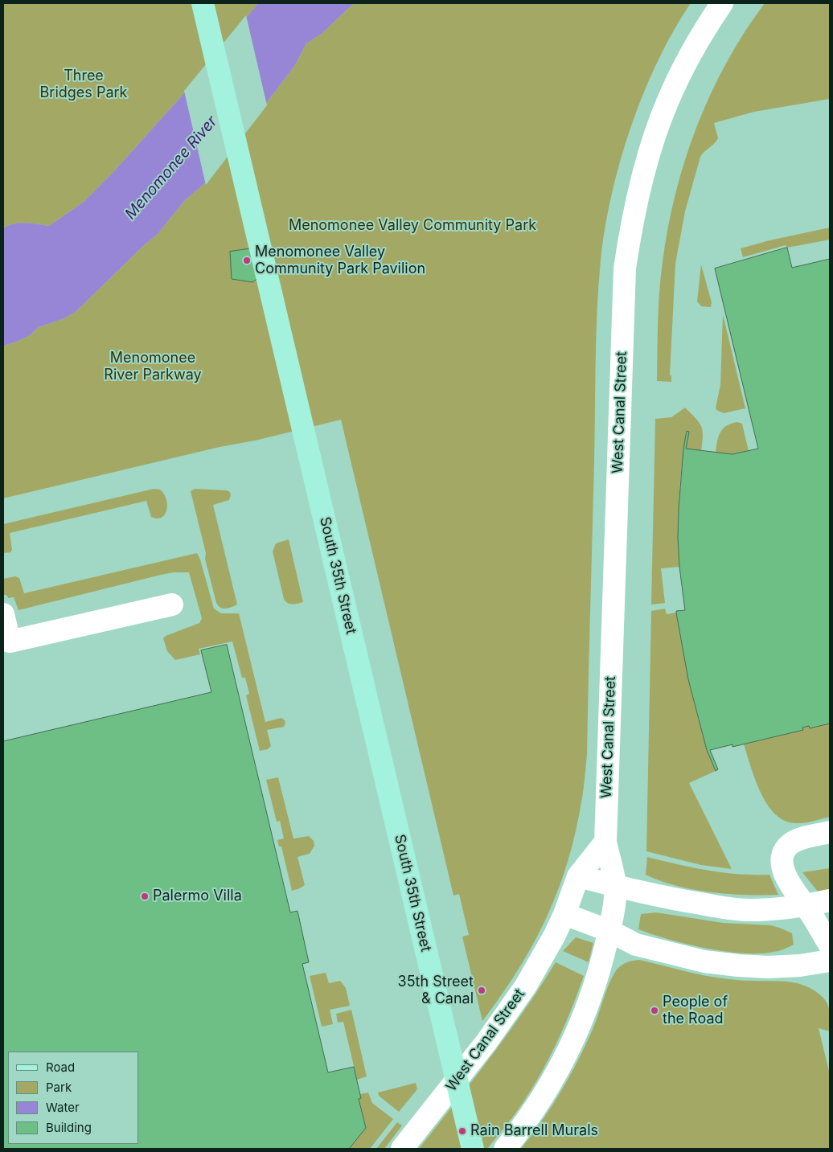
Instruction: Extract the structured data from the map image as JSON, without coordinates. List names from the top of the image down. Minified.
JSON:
{"streets":{"main road":["South 35th Street"],"street":["West Canal Street"]},"water":["Menomonee River"],"parks":["Three Bridges Park","Menomonee Valley Community Park","Menomonee River Parkway"],"places":["Menomonee Valley Community Park Pavilion","Palermo Villa","35th Street & Canal","People of the Road","Rain Barrell Murals"],"legend":["Road","Park","Water","Building"]}
